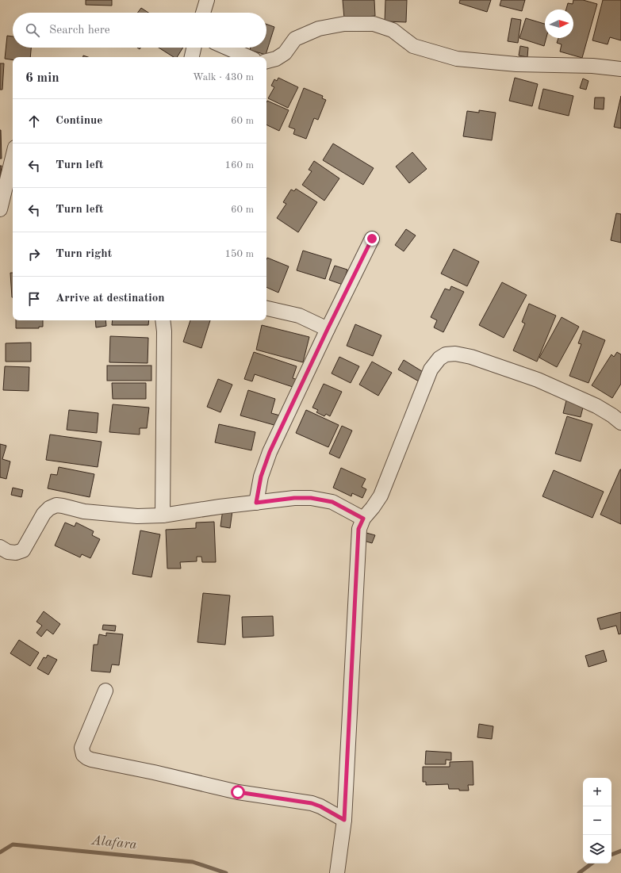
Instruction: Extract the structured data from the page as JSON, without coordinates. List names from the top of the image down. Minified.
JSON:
{"water":["Alafara"],"north":"right","page":{"search":"Search here","heading":["6 min","Walk · 430 m"],"list":[["Continue","60 m"],["Turn left","160 m"],["Turn left","60 m"],["Turn right","150 m"],"Arrive at destination"],"map_buttons":["+","−"]}}
